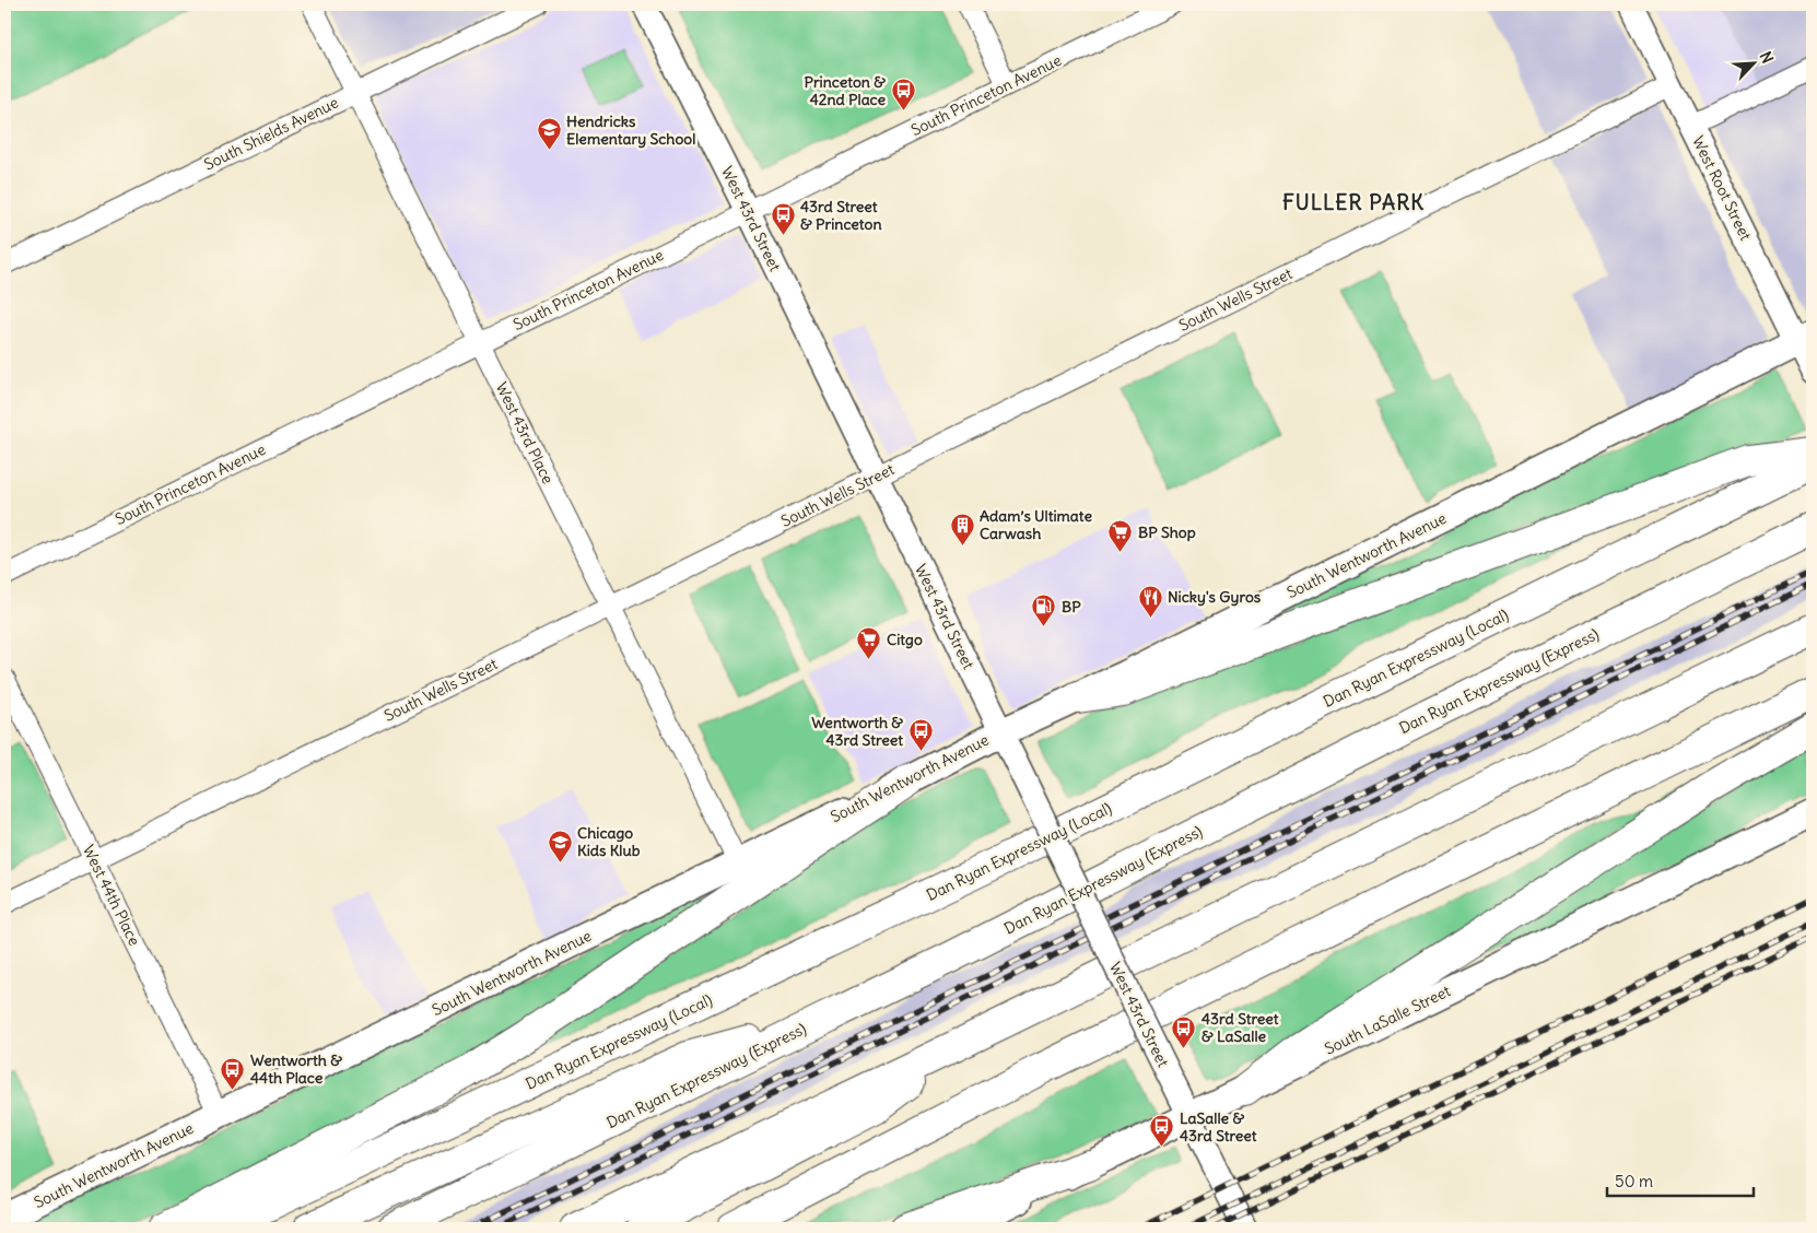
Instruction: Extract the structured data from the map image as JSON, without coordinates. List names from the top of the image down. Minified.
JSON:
{"streets":{"highway":["Dan Ryan Expressway (Local)","Dan Ryan Expressway (Express)"],"main road":["South Wentworth Avenue","South LaSalle Street"],"street":["South Princeton Avenue","South Shields Avenue","West Root Street","West 43rd Street","South Wells Street","West 43rd Place","West 44th Place"]},"crossings":[["South Princeton Avenue","West 43rd Street"],["South Princeton Avenue","West 43rd Place"],["South Shields Avenue","West 43rd Place"],["West Root Street","South Wells Street"],["West Root Street","South Wentworth Avenue"],["West 43rd Street","South Wells Street"],["West 43rd Street","South Wentworth Avenue"],["West 43rd Street","South LaSalle Street"],["South Wells Street","West 43rd Place"],["South Wells Street","West 44th Place"],["West 43rd Place","South Wentworth Avenue"],["South Wentworth Avenue","West 44th Place"]],"districts":["FULLER PARK"],"places":{"bus stop":["Princeton & 42nd Place","43rd Street & Princeton","Wentworth & 43rd Street","43rd Street & LaSalle","Wentworth & 44th Place","LaSalle & 43rd Street"],"school or university":["Hendricks Elementary School","Chicago Kids Klub"],"building":["Adam’s Ultimate Carwash"],"supermarket":["BP Shop","Citgo"],"restaurant":["Nicky's Gyros"],"fuel station":["BP"]},"scale_bar":"50 m","north":"top right"}
